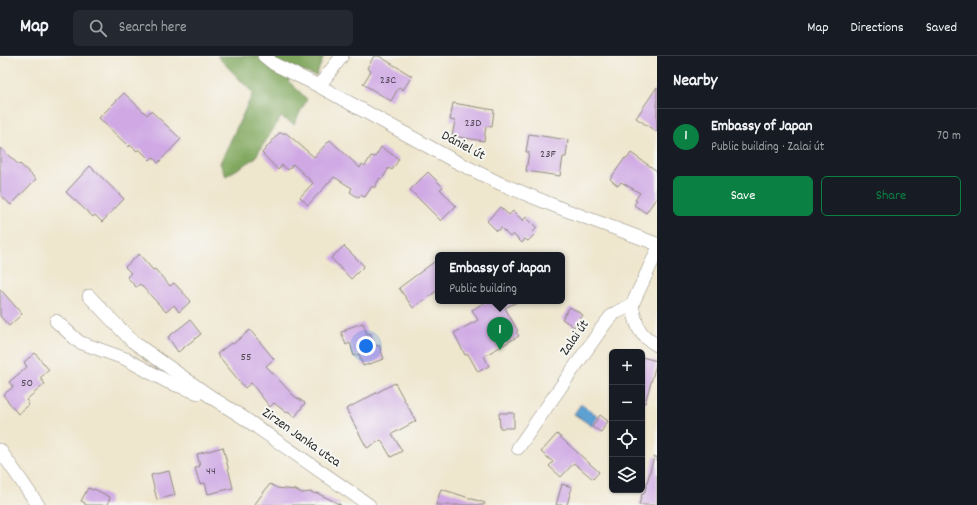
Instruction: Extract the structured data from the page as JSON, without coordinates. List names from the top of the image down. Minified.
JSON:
{"streets":{"street":["Dániel út","Zalai út","Zirzen Janka utca"]},"house_numbers":["23C","23D","23F","55","50","44"],"page":{"header":"Map","search":"Search here","nav":["Map","Directions","Saved"],"heading":"Nearby","list":[{"mark":"1","name":"Embassy of Japan","note":"Public building · Zalai út","value":"70 m"}],"buttons":["Save","Share"],"popup":["Embassy of Japan","Public building"],"pins":"1","map_buttons":["+","−"]}}
